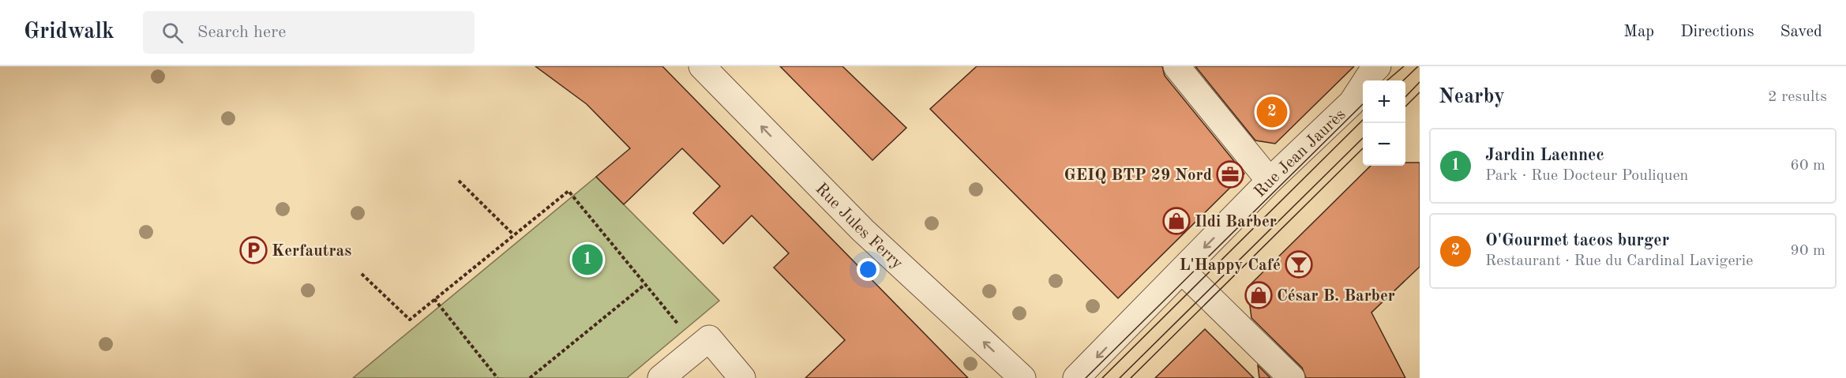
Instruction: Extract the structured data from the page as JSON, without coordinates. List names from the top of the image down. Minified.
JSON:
{"streets":{"street":["Rue Jean Jaurès","Rue Jules Ferry"]},"one_way":["Rue Jean Jaurès","Rue Jules Ferry"],"places":{"office":["GEIQ BTP 29 Nord"],"shop":["Ildi Barber","César B. Barber"],"parking":["Kerfautras"],"bar":["L'Happy Café"]},"page":{"header":"Gridwalk","search":"Search here","nav":["Map","Directions","Saved"],"heading":["Nearby","2 results"],"map_buttons":["+","−"],"pins":["2","1"],"list":[{"mark":"1","name":"Jardin Laennec","note":"Park · Rue Docteur Pouliquen","value":"60 m"},{"mark":"2","name":"O'Gourmet tacos burger","note":"Restaurant · Rue du Cardinal Lavigerie","value":"90 m"}]}}
